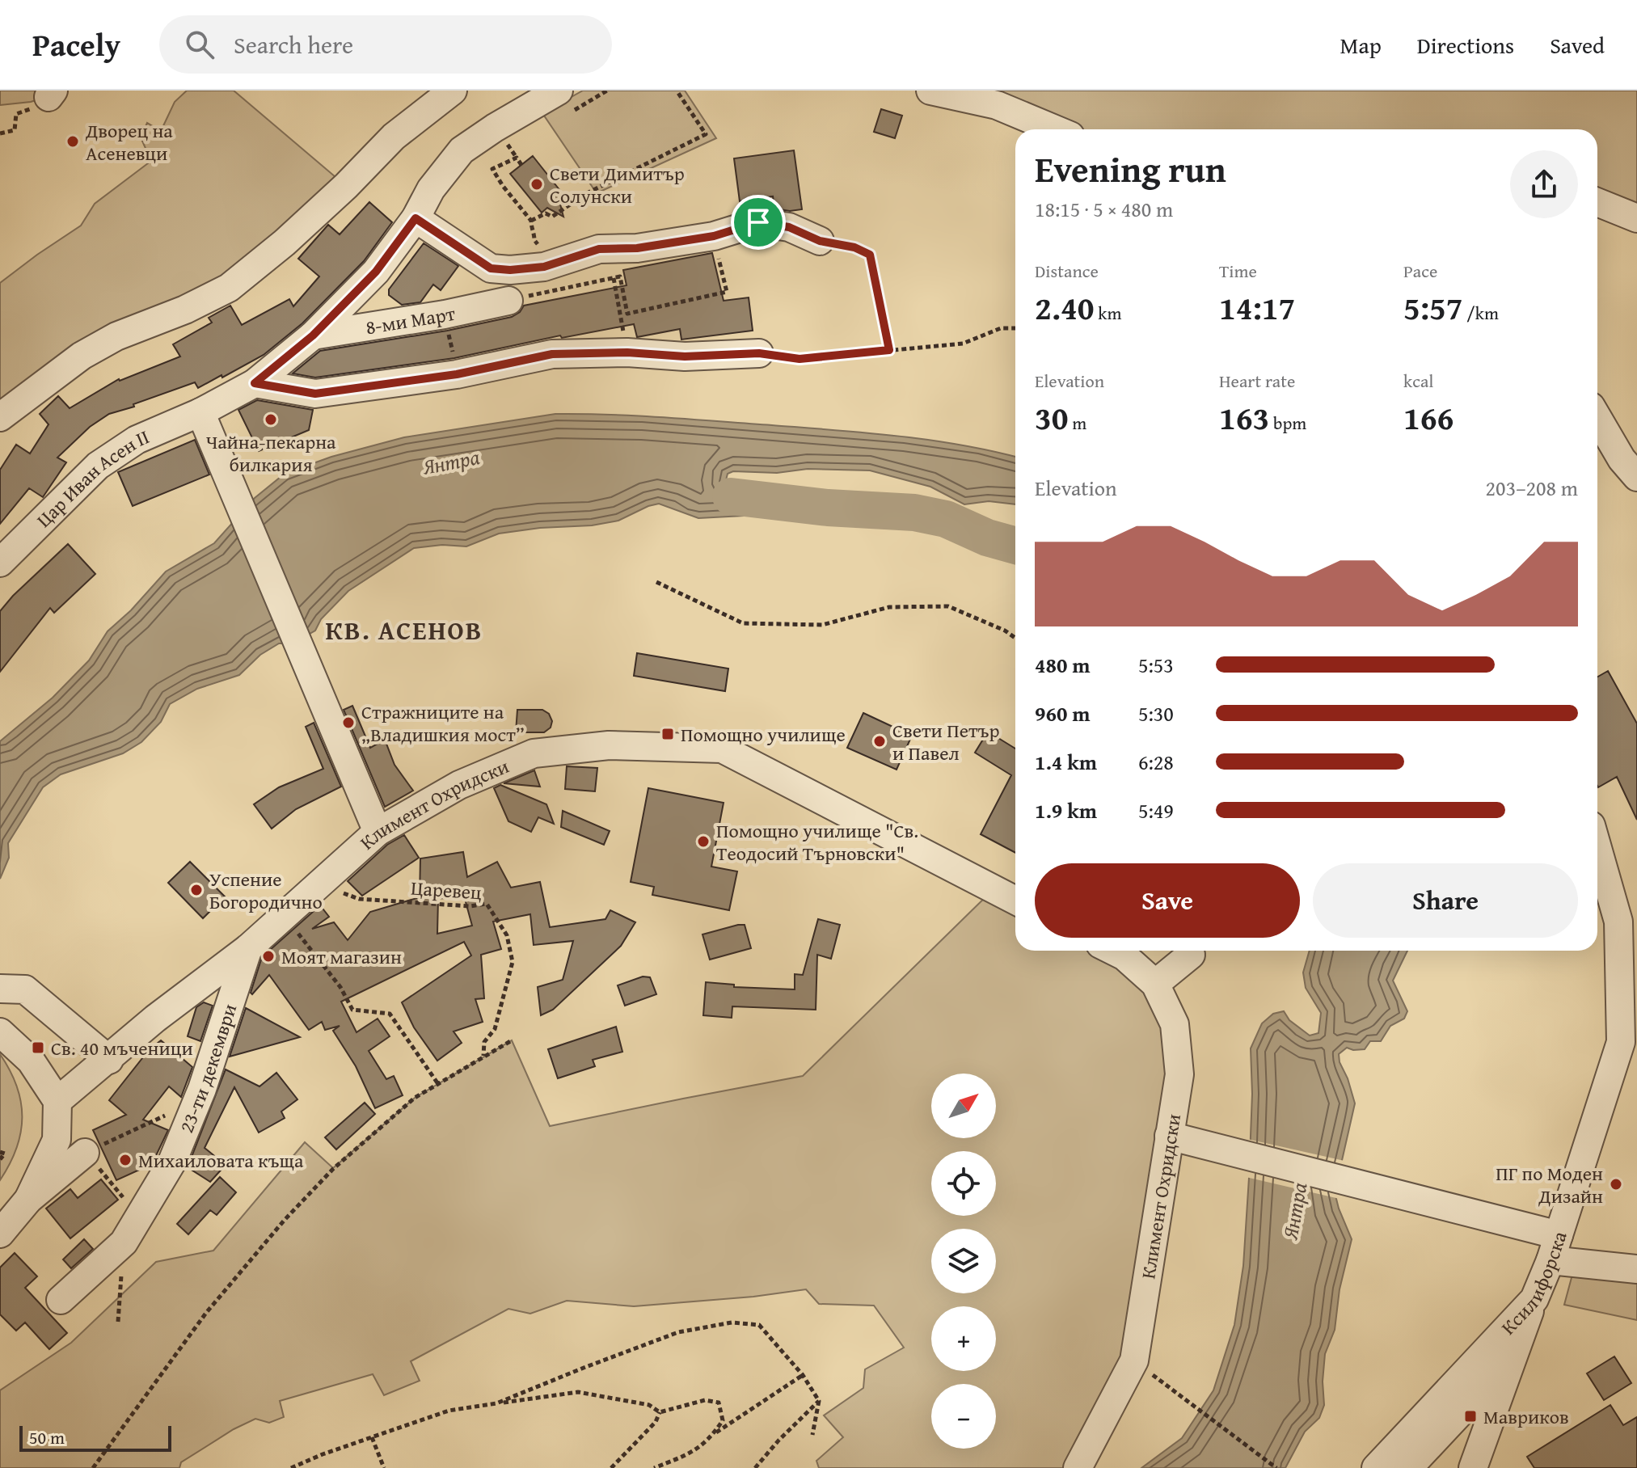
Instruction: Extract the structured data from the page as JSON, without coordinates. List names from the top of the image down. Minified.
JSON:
{"streets":{"street":["8-ми Март","Цар Иван Асен II","Климент Охридски","23-ти декември","Ксилифорска"],"path":["Царевец"]},"crossings":[["8-ми Март","Цар Иван Асен II"],["Климент Охридски","Царевец"],["Климент Охридски","23-ти декември"]],"districts":["КВ. АСЕНОВ"],"water":["Янтра"],"places":{"other":["Дворец на Асеневци","Свети Димитър Солунски","Чайна-пекарна билкария","Стражниците на „Владишкия мост”","Свети Петър и Павел","Помощно училище \"Св. Теодосий Търновски\"","Успение Богородично","Моят магазин","Михаиловата къща","ПГ по Моден Дизайн"],"transit":["Помощно училище","Св. 40 мъченици","Мавриков"]},"scale_bar":"50 m","north":"top right","page":{"header":"Pacely","search":"Search here","nav":["Map","Directions","Saved"],"heading":["Evening run","18:15 · 5 × 480 m"],"stats":[["Distance","2.40 km"],["Time","14:17"],["Pace","5:57 /km"],["Elevation","30 m"],["Heart rate","163 bpm"],["kcal","166"]],"chart":["Elevation","203–208 m"],"list":[{"name":"480 m","note":"5:53"},{"name":"960 m","note":"5:30"},{"name":"1.4 km","note":"6:28"},{"name":"1.9 km","note":"5:49"}],"buttons":["Save","Share"],"map_buttons":["+","−"],"scale":"50 m"}}
